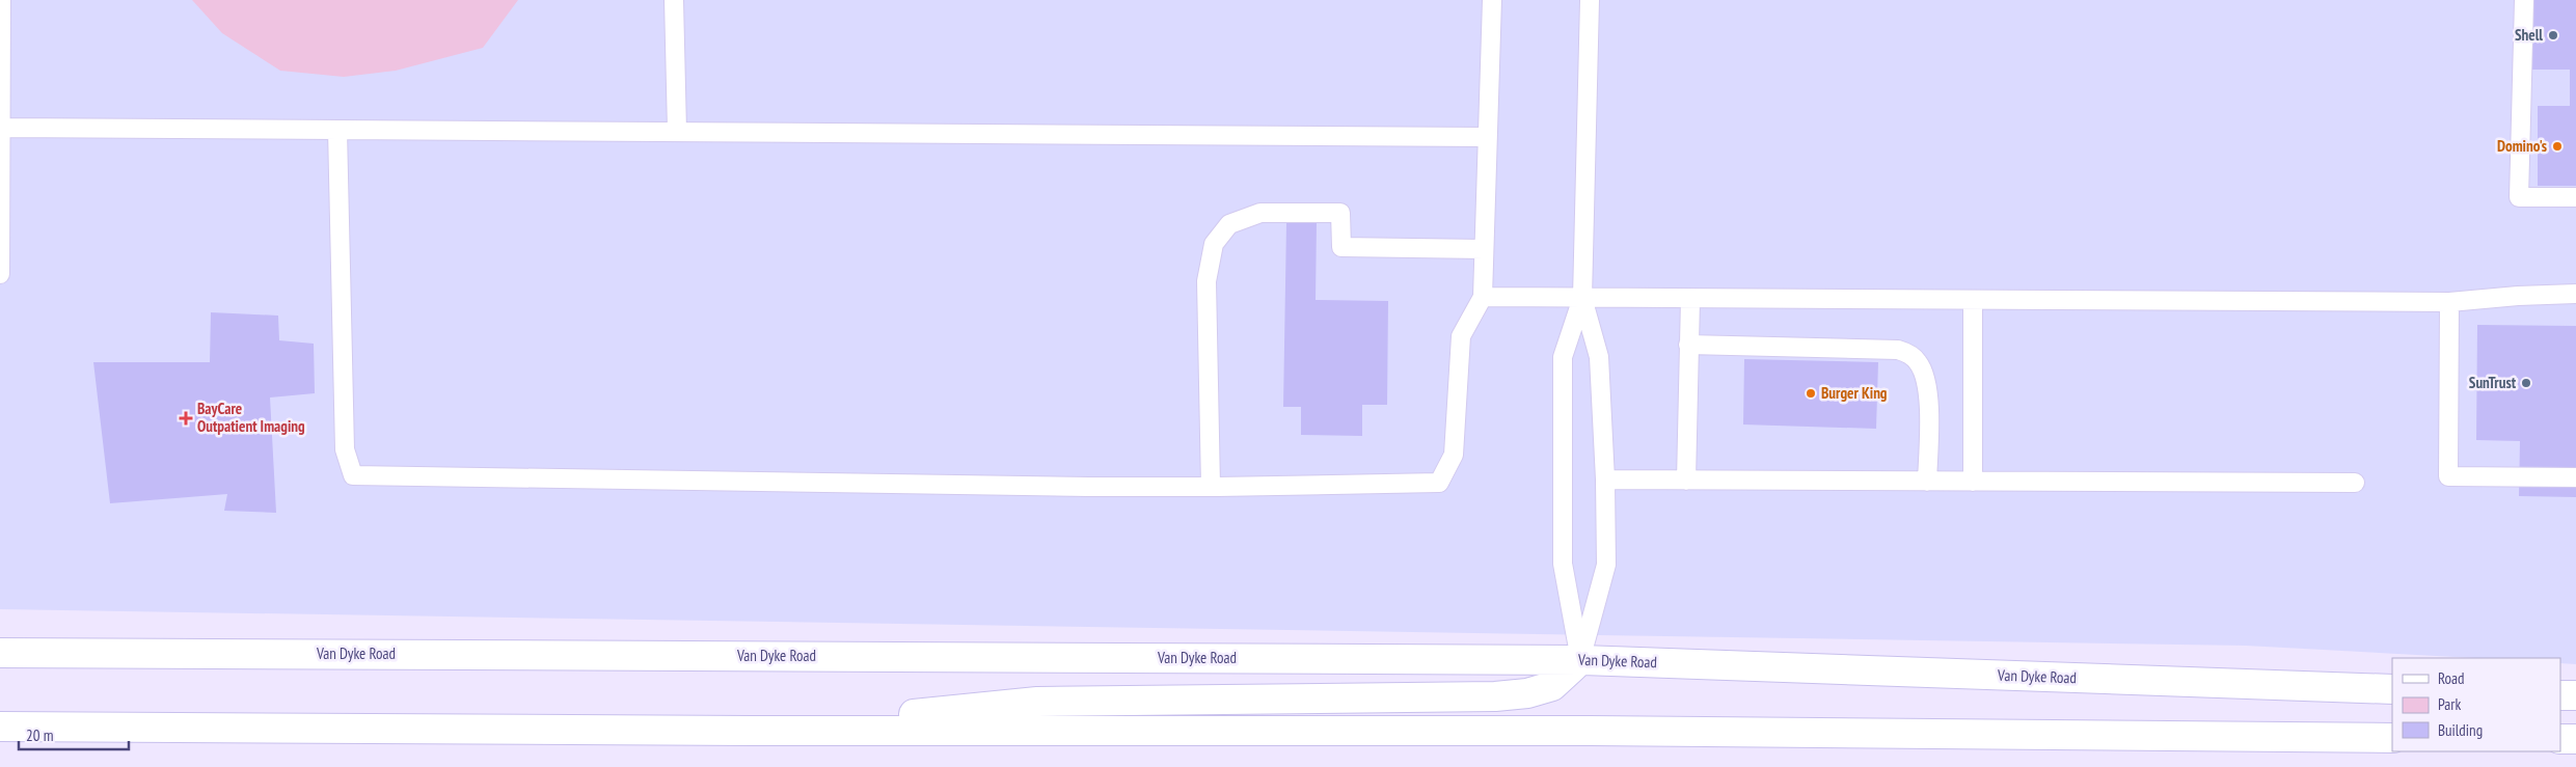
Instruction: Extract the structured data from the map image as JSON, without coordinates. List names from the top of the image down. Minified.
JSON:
{"streets":{"main road":["Van Dyke Road"]},"places":{"other":["Shell","Domino's","SunTrust","Burger King"],"health":["BayCare Outpatient Imaging"]},"legend":["Road","Park","Building"],"scale_bar":"20 m"}
